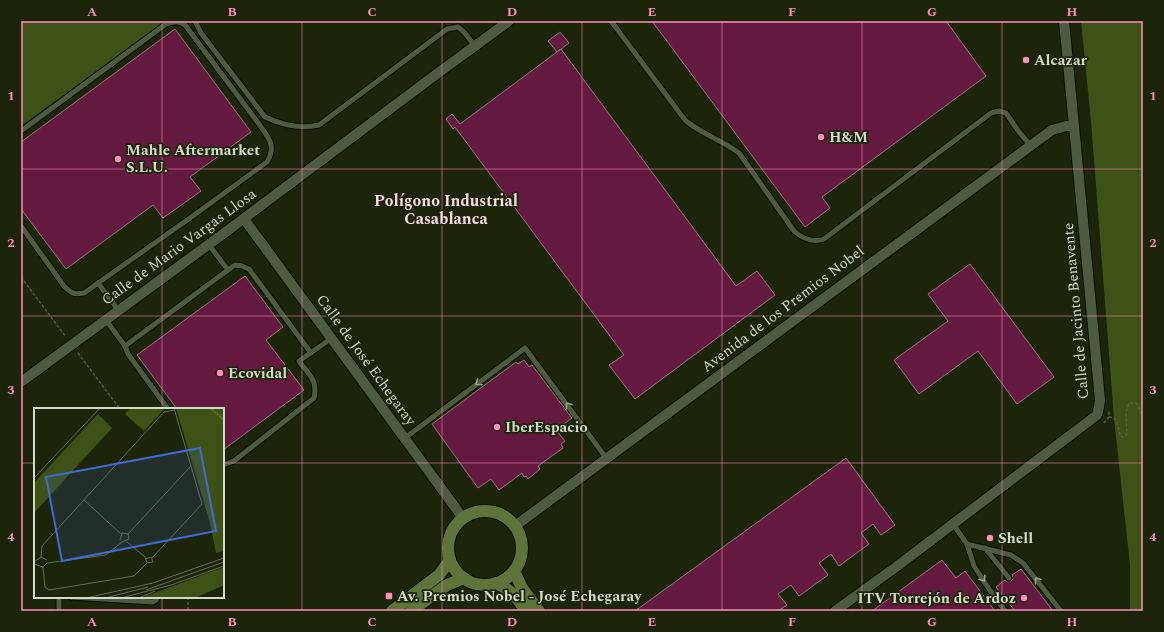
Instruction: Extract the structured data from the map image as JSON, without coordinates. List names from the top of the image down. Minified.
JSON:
{"streets":{"street":["Calle de Mario Vargas Llosa","Avenida de los Premios Nobel","Calle de Jacinto Benavente","Calle de José Echegaray"]},"crossings":[["Calle de Mario Vargas Llosa","Calle de José Echegaray"],["Avenida de los Premios Nobel","Calle de Jacinto Benavente"],["Avenida de los Premios Nobel","Calle de José Echegaray"]],"districts":["Polígono Industrial Casablanca"],"places":{"other":["Alcazar","H&M","Mahle Aftermarket S.L.U.","Ecovidal","IberEspacio","Shell","ITV Torrejón de Ardoz"],"transit":["Av. Premios Nobel - José Echegaray"]},"grid":{"columns":["A","B","C","D","E","F","G","H"],"rows":["1","2","3","4"]}}
